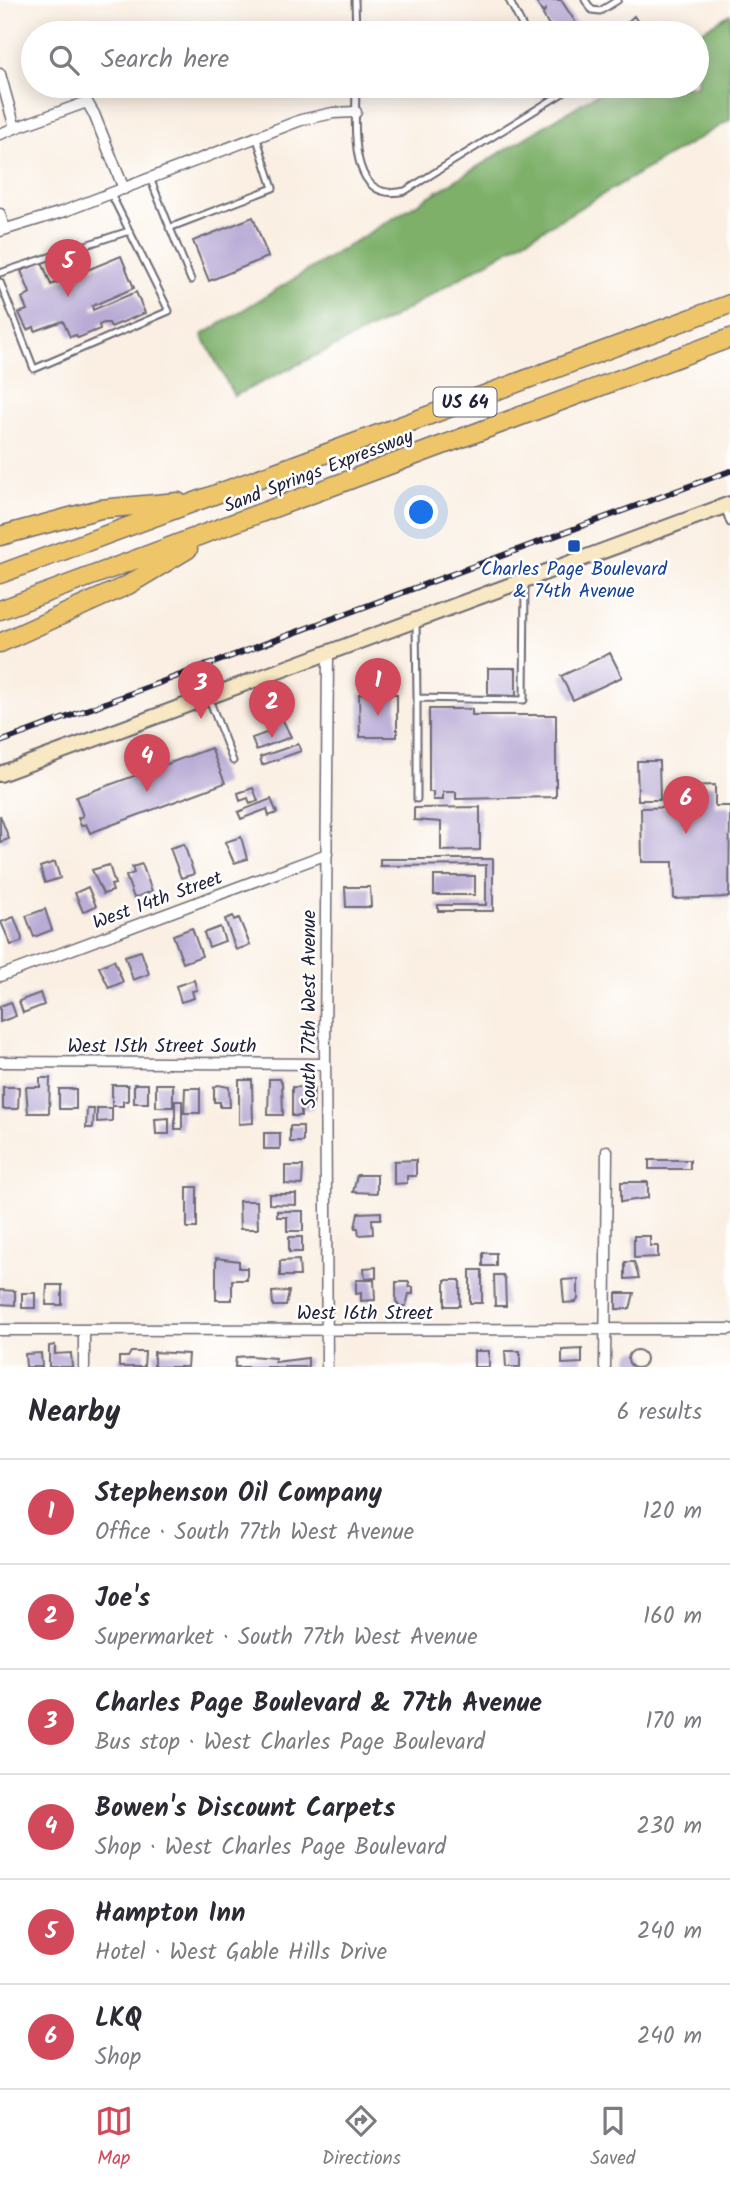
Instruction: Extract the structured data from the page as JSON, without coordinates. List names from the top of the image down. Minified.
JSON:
{"streets":{"highway":["US 64","Sand Springs Expressway"],"street":["West 14th Street","South 77th West Avenue","West 15th Street South","West 16th Street"]},"crossings":[["West 14th Street","South 77th West Avenue"],["South 77th West Avenue","West 15th Street South"],["South 77th West Avenue","West 16th Street"]],"places":{"transit":["Charles Page Boulevard & 74th Avenue"]},"page":{"search":"Search here","pins":["5","1","3","2","4","6"],"heading":["Nearby","6 results"],"list":[{"mark":"1","name":"Stephenson Oil Company","note":"Office · South 77th West Avenue","value":"120 m"},{"mark":"2","name":"Joe's","note":"Supermarket · South 77th West Avenue","value":"160 m"},{"mark":"3","name":"Charles Page Boulevard & 77th Avenue","note":"Bus stop · West Charles Page Boulevard","value":"170 m"},{"mark":"4","name":"Bowen's Discount Carpets","note":"Shop · West Charles Page Boulevard","value":"230 m"},{"mark":"5","name":"Hampton Inn","note":"Hotel · West Gable Hills Drive","value":"240 m"},{"mark":"6","name":"LKQ","note":"Shop","value":"240 m"}],"nav":["Map","Directions","Saved"]}}
